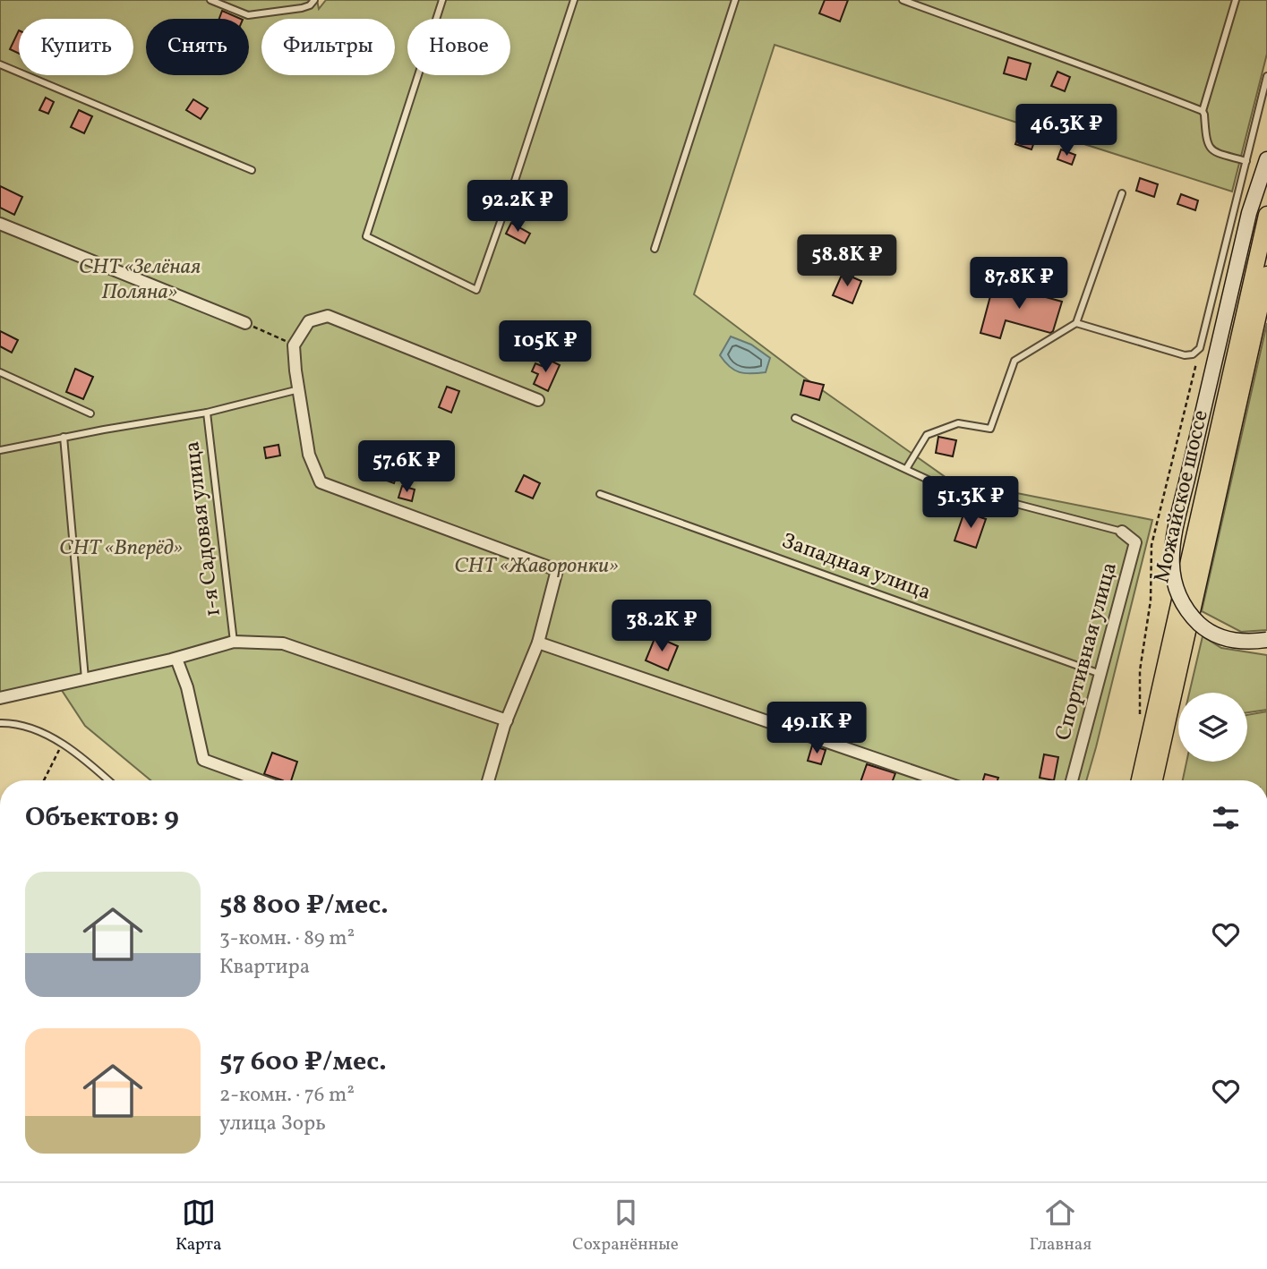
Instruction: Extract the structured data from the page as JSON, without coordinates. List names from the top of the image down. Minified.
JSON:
{"streets":{"main road":["Можайское шоссе"],"street":["Спортивная улица"],"lane":["1-я Садовая улица","Западная улица"]},"crossings":[["Западная улица","Спортивная улица"]],"parks":["СНТ «Зелёная Поляна»","СНТ «Вперёд»","СНТ «Жаворонки»"],"page":{"chip":["Купить","Снять","Фильтры","Новое"],"price":["46.3K ₽","92.2K ₽","58.8K ₽","87.8K ₽","105K ₽","57.6K ₽","51.3K ₽","38.2K ₽","49.1K ₽"],"heading":"Объектов: 9","list":[{"name":"58 800 ₽/мес.","note":"3-комн. · 89 m² · Квартира"},{"name":"57 600 ₽/мес.","note":"2-комн. · 76 m² · улица Зорь"}],"tabs":["Карта","Сохранённые","Главная"]}}
